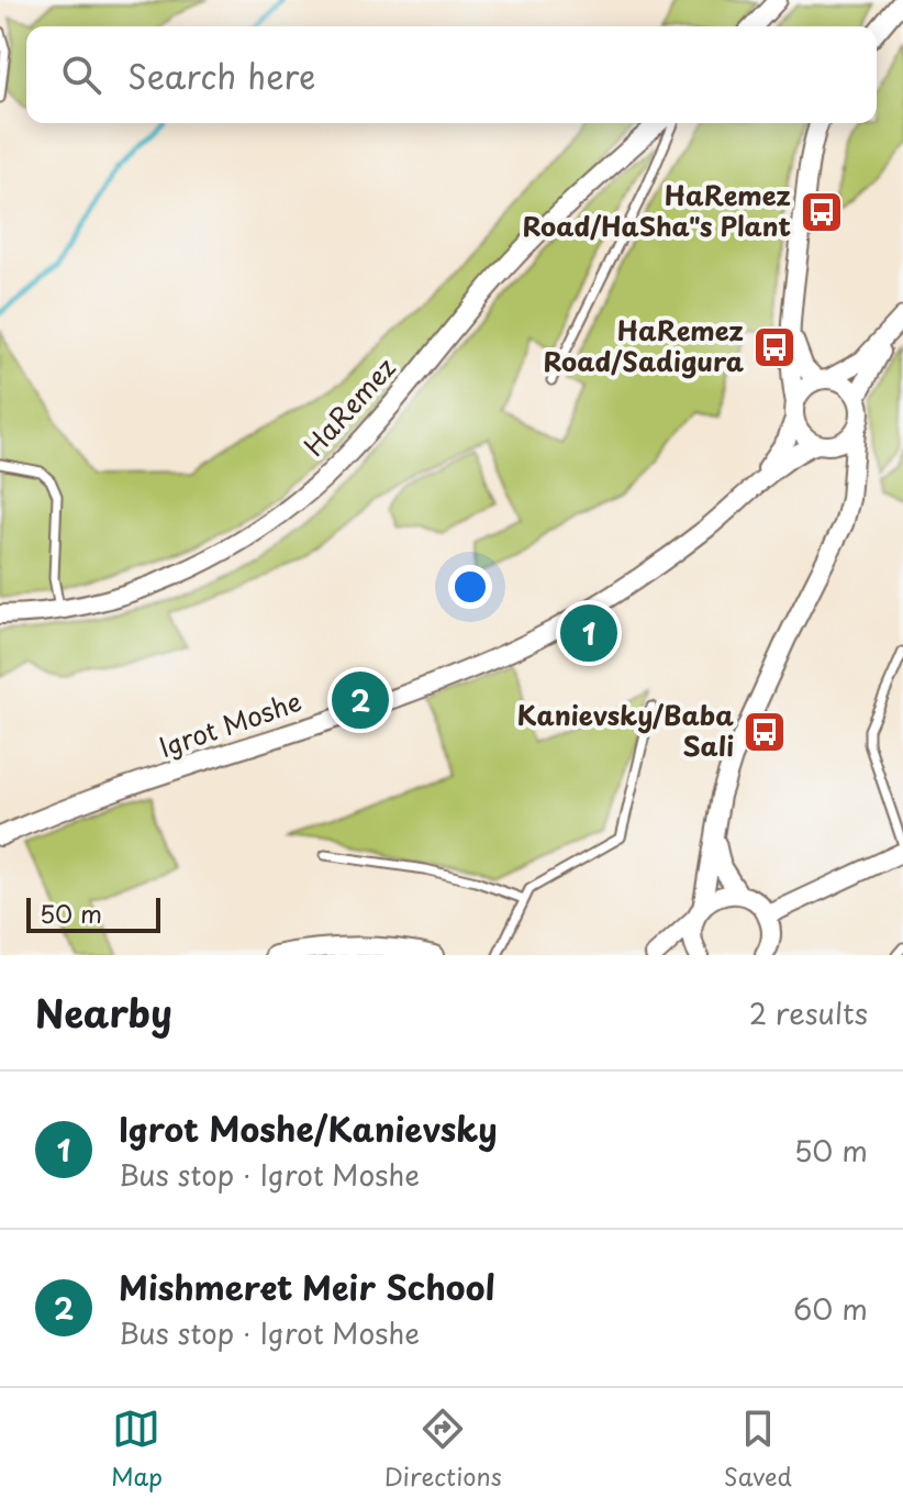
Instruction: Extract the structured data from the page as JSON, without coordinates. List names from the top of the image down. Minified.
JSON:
{"streets":{"street":["HaRemez","Igrot Moshe"]},"places":{"bus stop":["HaRemez Road/HaSha\"s Plant","HaRemez Road/Sadigura","Kanievsky/Baba Sali"]},"scale_bar":"50 m","page":{"search":"Search here","pins":["1","2"],"scale":"50 m","heading":["Nearby","2 results"],"list":[{"mark":"1","name":"Igrot Moshe/Kanievsky","note":"Bus stop · Igrot Moshe","value":"50 m"},{"mark":"2","name":"Mishmeret Meir School","note":"Bus stop · Igrot Moshe","value":"60 m"}],"nav":["Map","Directions","Saved"]}}
